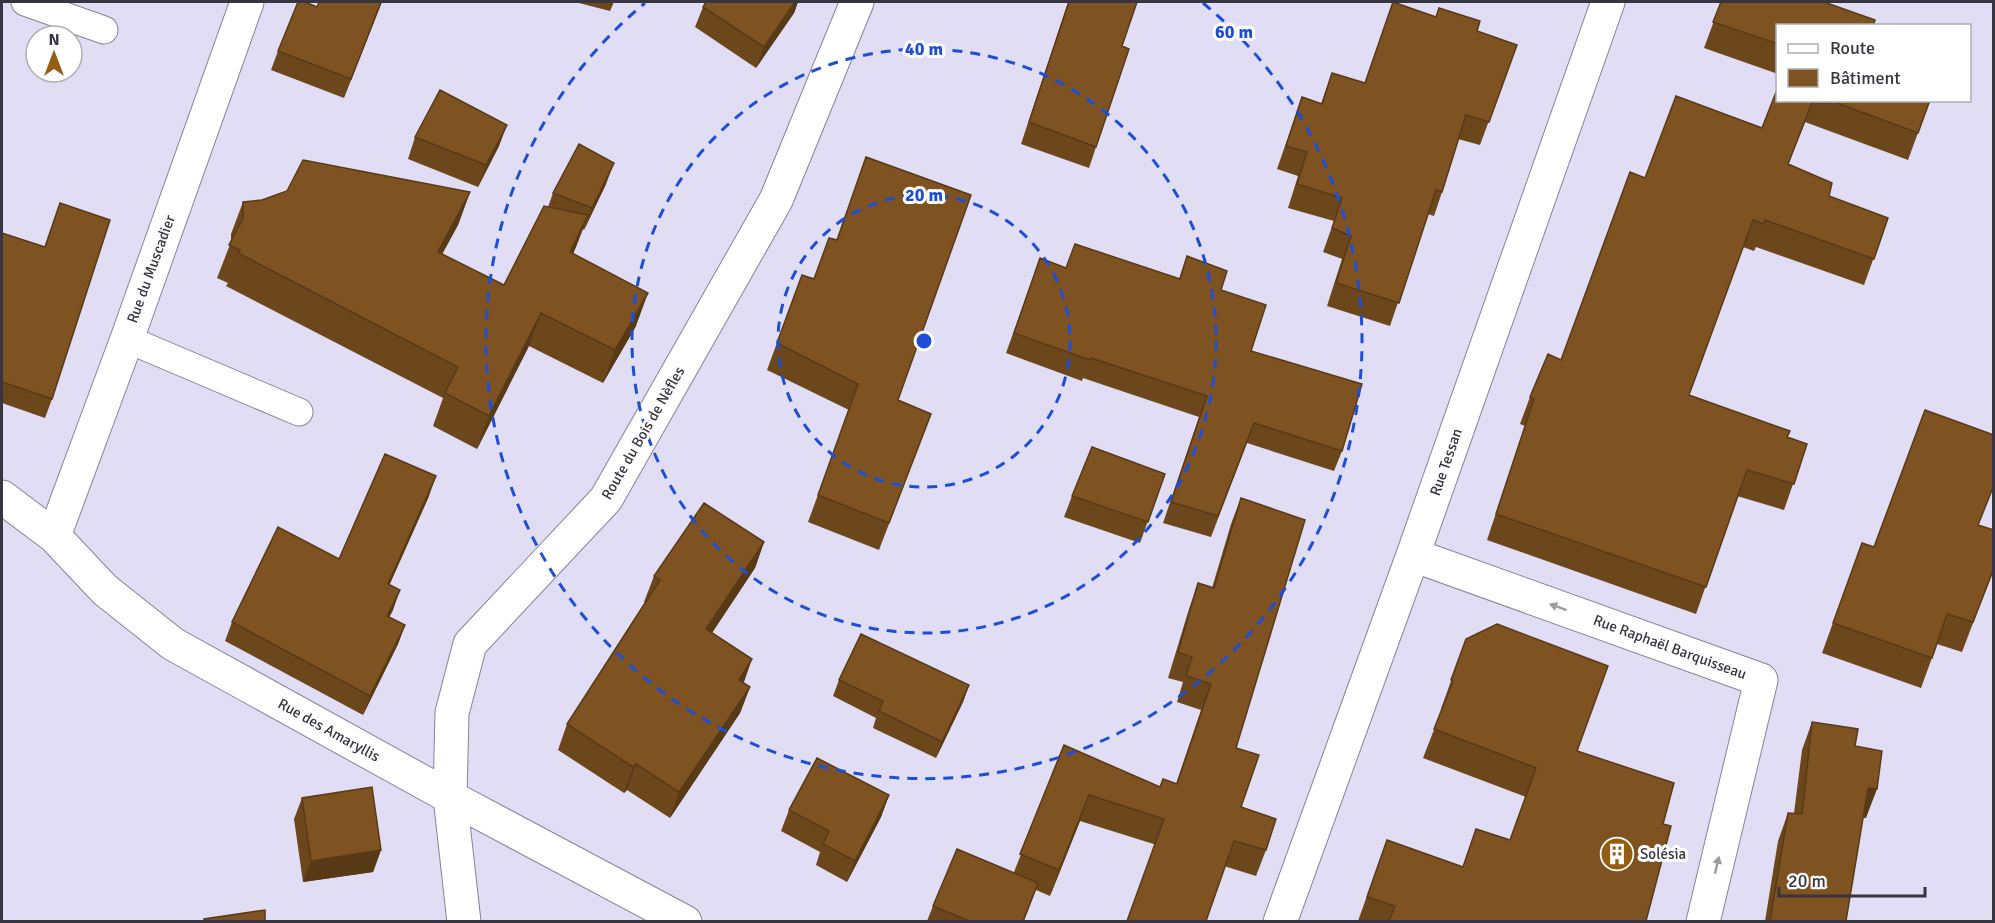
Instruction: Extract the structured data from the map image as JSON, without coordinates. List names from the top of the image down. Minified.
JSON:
{"streets":{"street":["Rue du Muscadier","Route du Bois de Nèfles","Rue Tessan","Rue Raphaël Barquisseau","Rue des Amaryllis"]},"crossings":[["Rue du Muscadier","Rue des Amaryllis"],["Route du Bois de Nèfles","Rue des Amaryllis"],["Rue Tessan","Rue Raphaël Barquisseau"]],"places":{"building":["Solésia"]},"legend":["Route","Bâtiment"],"scale_bar":"20 m","north":"top","rings":["60 m","40 m","20 m"]}
